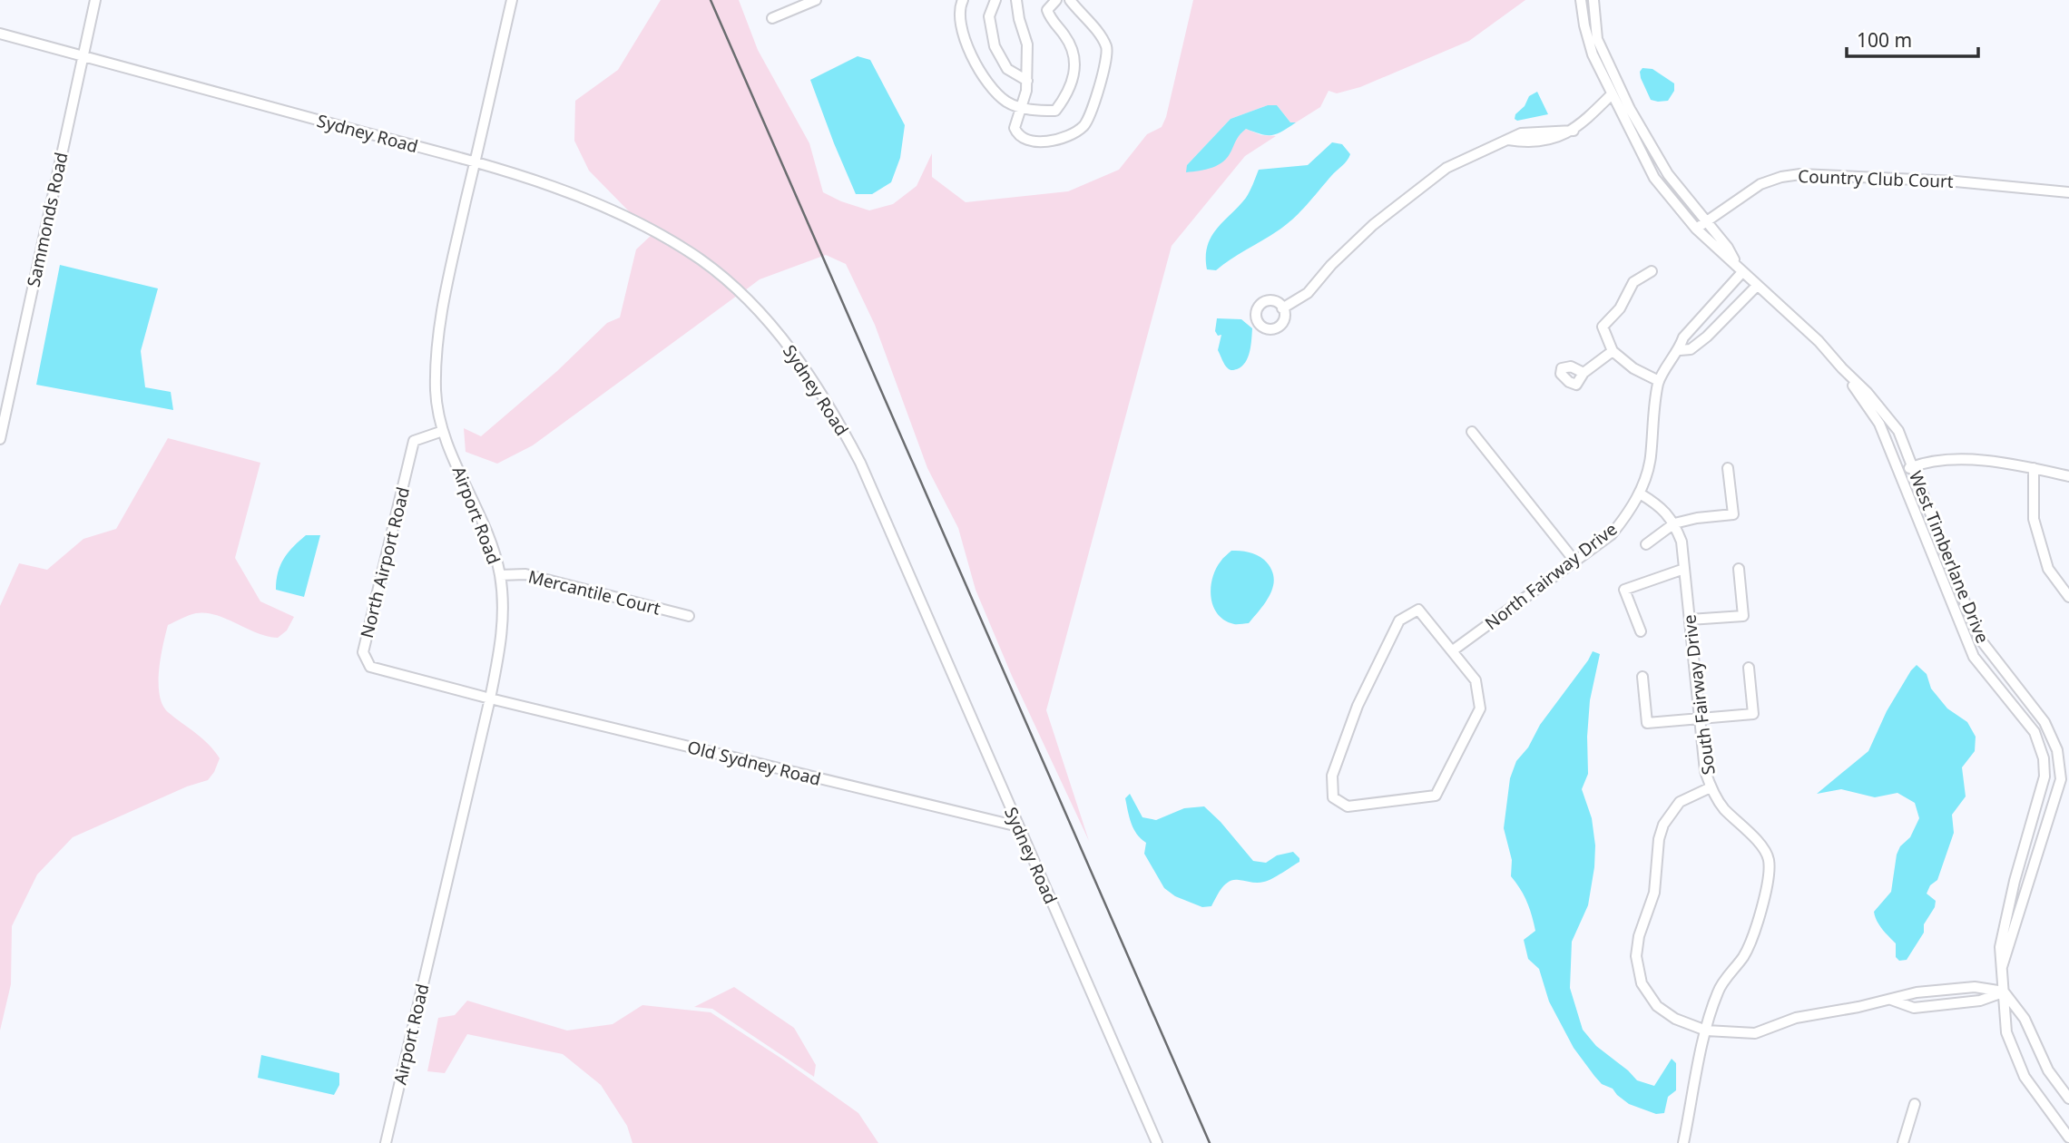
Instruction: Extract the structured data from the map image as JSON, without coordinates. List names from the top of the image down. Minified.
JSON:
{"streets":{"street":["Sydney Road","Country Club Court","Sammonds Road","Airport Road","West Timberlane Drive","North Airport Road","North Fairway Drive","Mercantile Court","South Fairway Drive","Old Sydney Road"]},"crossings":[["Sydney Road","Sammonds Road"],["Sydney Road","Airport Road"],["Sydney Road","Old Sydney Road"],["Country Club Court","West Timberlane Drive"],["Airport Road","North Airport Road"],["Airport Road","Mercantile Court"],["Airport Road","Old Sydney Road"],["West Timberlane Drive","North Fairway Drive"],["North Airport Road","Old Sydney Road"],["North Fairway Drive","South Fairway Drive"]],"scale_bar":"100 m"}
